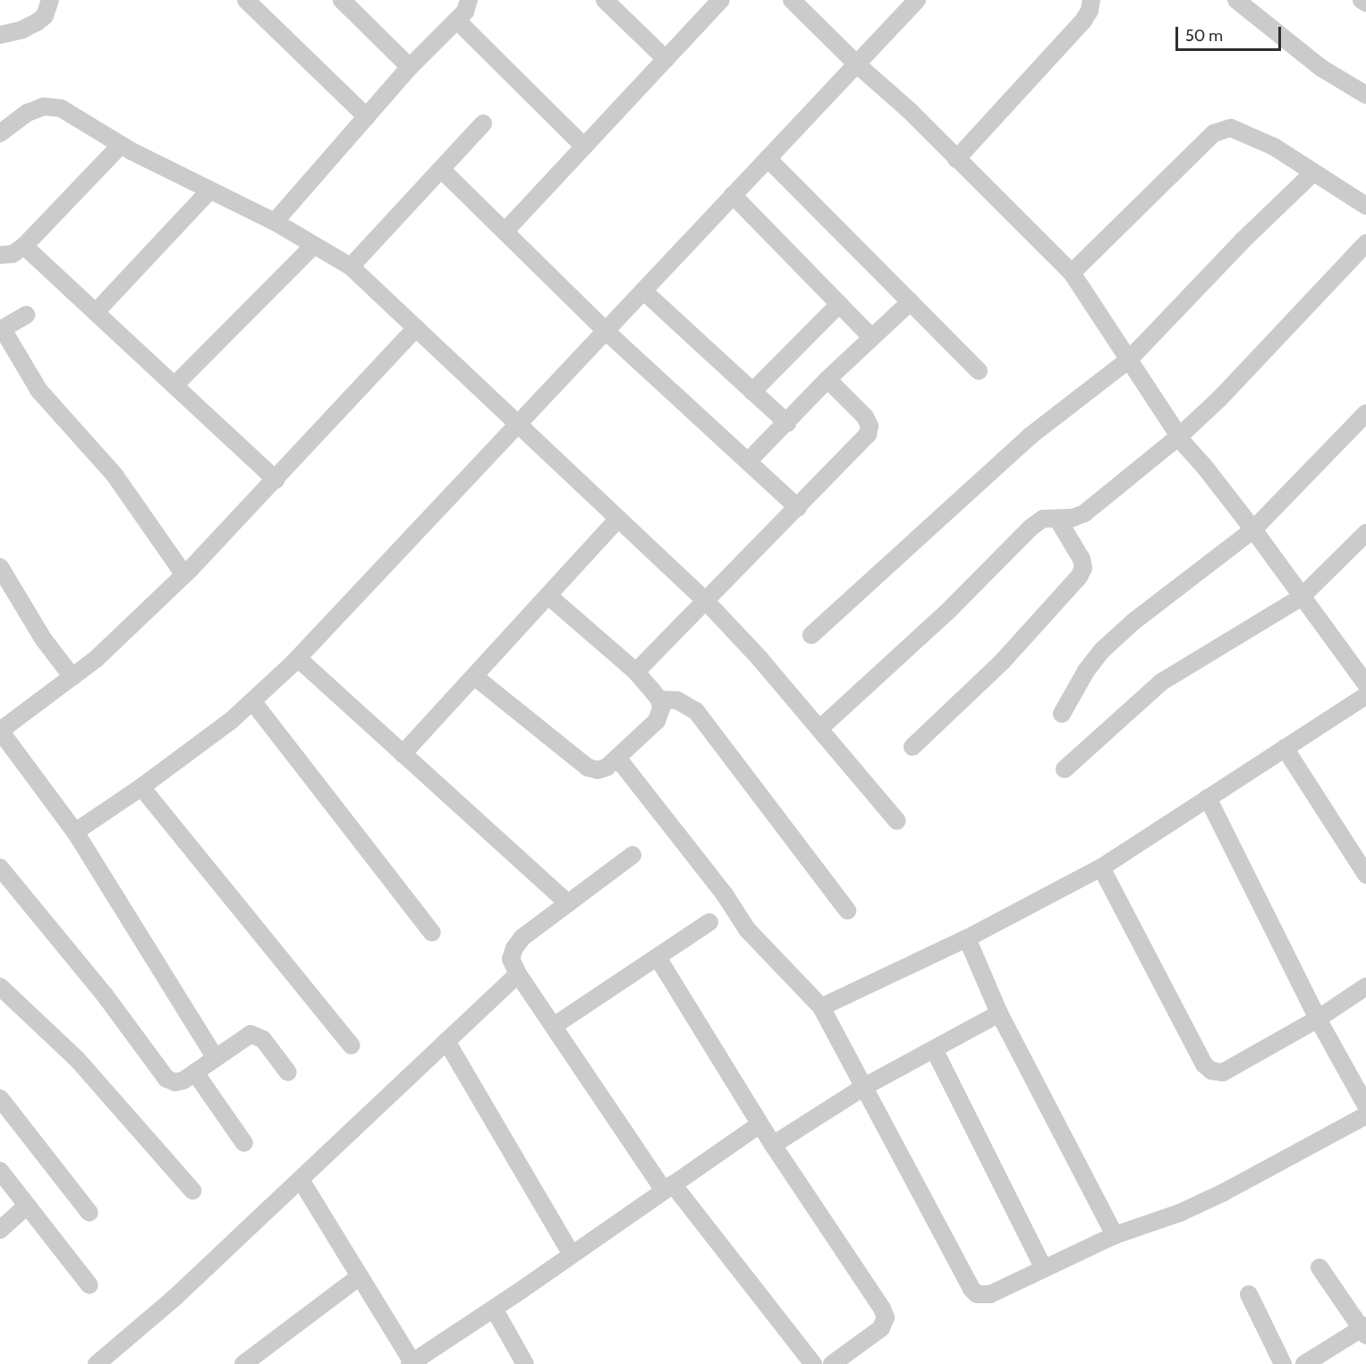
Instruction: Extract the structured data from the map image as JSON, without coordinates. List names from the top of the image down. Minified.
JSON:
{"scale_bar":"50 m"}
